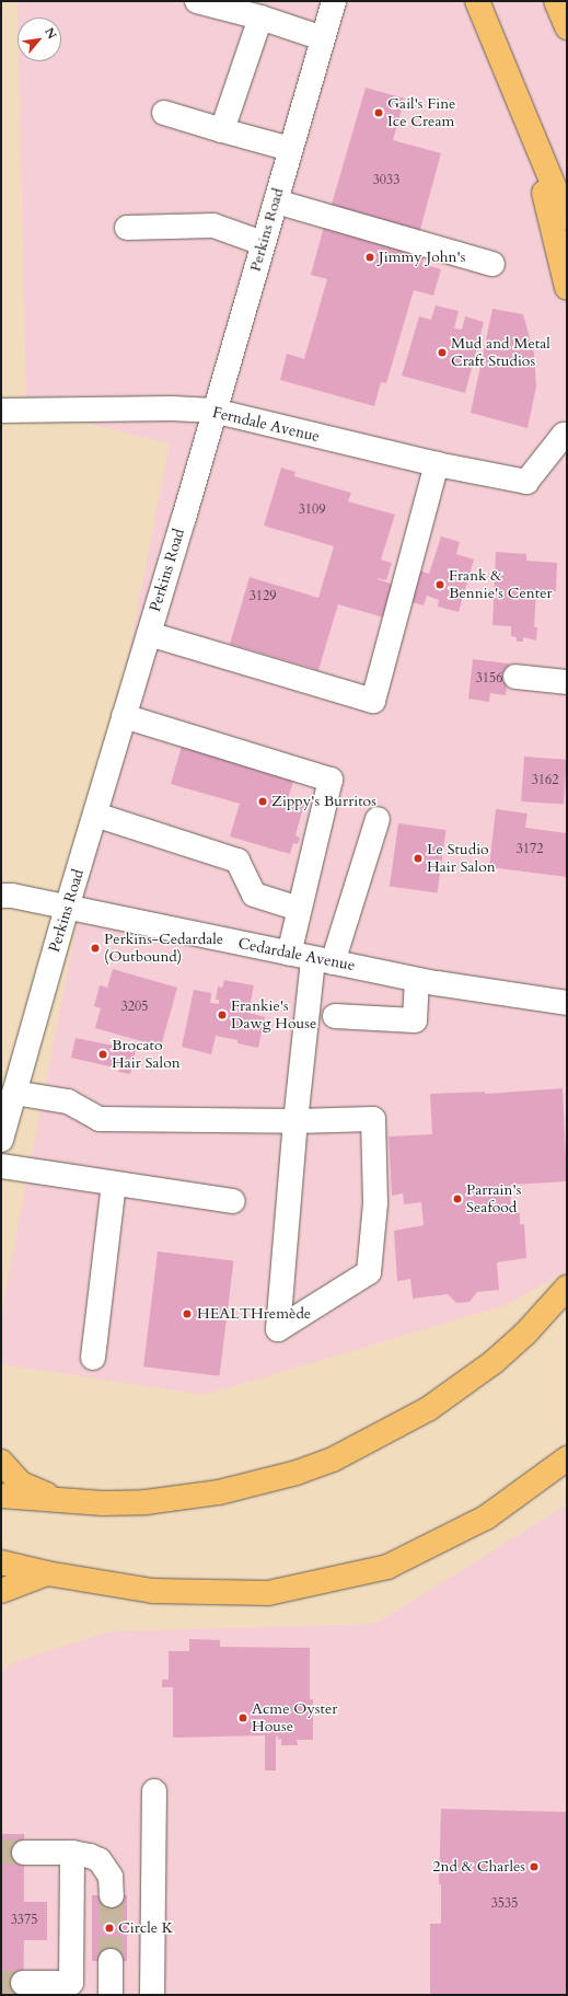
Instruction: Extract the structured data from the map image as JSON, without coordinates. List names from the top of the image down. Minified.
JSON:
{"streets":{"street":["Perkins Road","Ferndale Avenue","Cedardale Avenue"]},"crossings":[["Perkins Road","Ferndale Avenue"],["Perkins Road","Cedardale Avenue"]],"places":["Gail's Fine Ice Cream","Jimmy John's","Mud and Metal Craft Studios","Frank & Bennie's Center","Zippy's Burritos","Le Studio Hair Salon","Perkins-Cedardale (Outbound)","Frankie's Dawg House","Brocato Hair Salon","Parrain's Seafood","HEALTHremède","Acme Oyster House","2nd & Charles","Circle K"],"house_numbers":["3033","3109","3129","3156","3162","3172","3205","3535","3375"],"north":"top right"}
